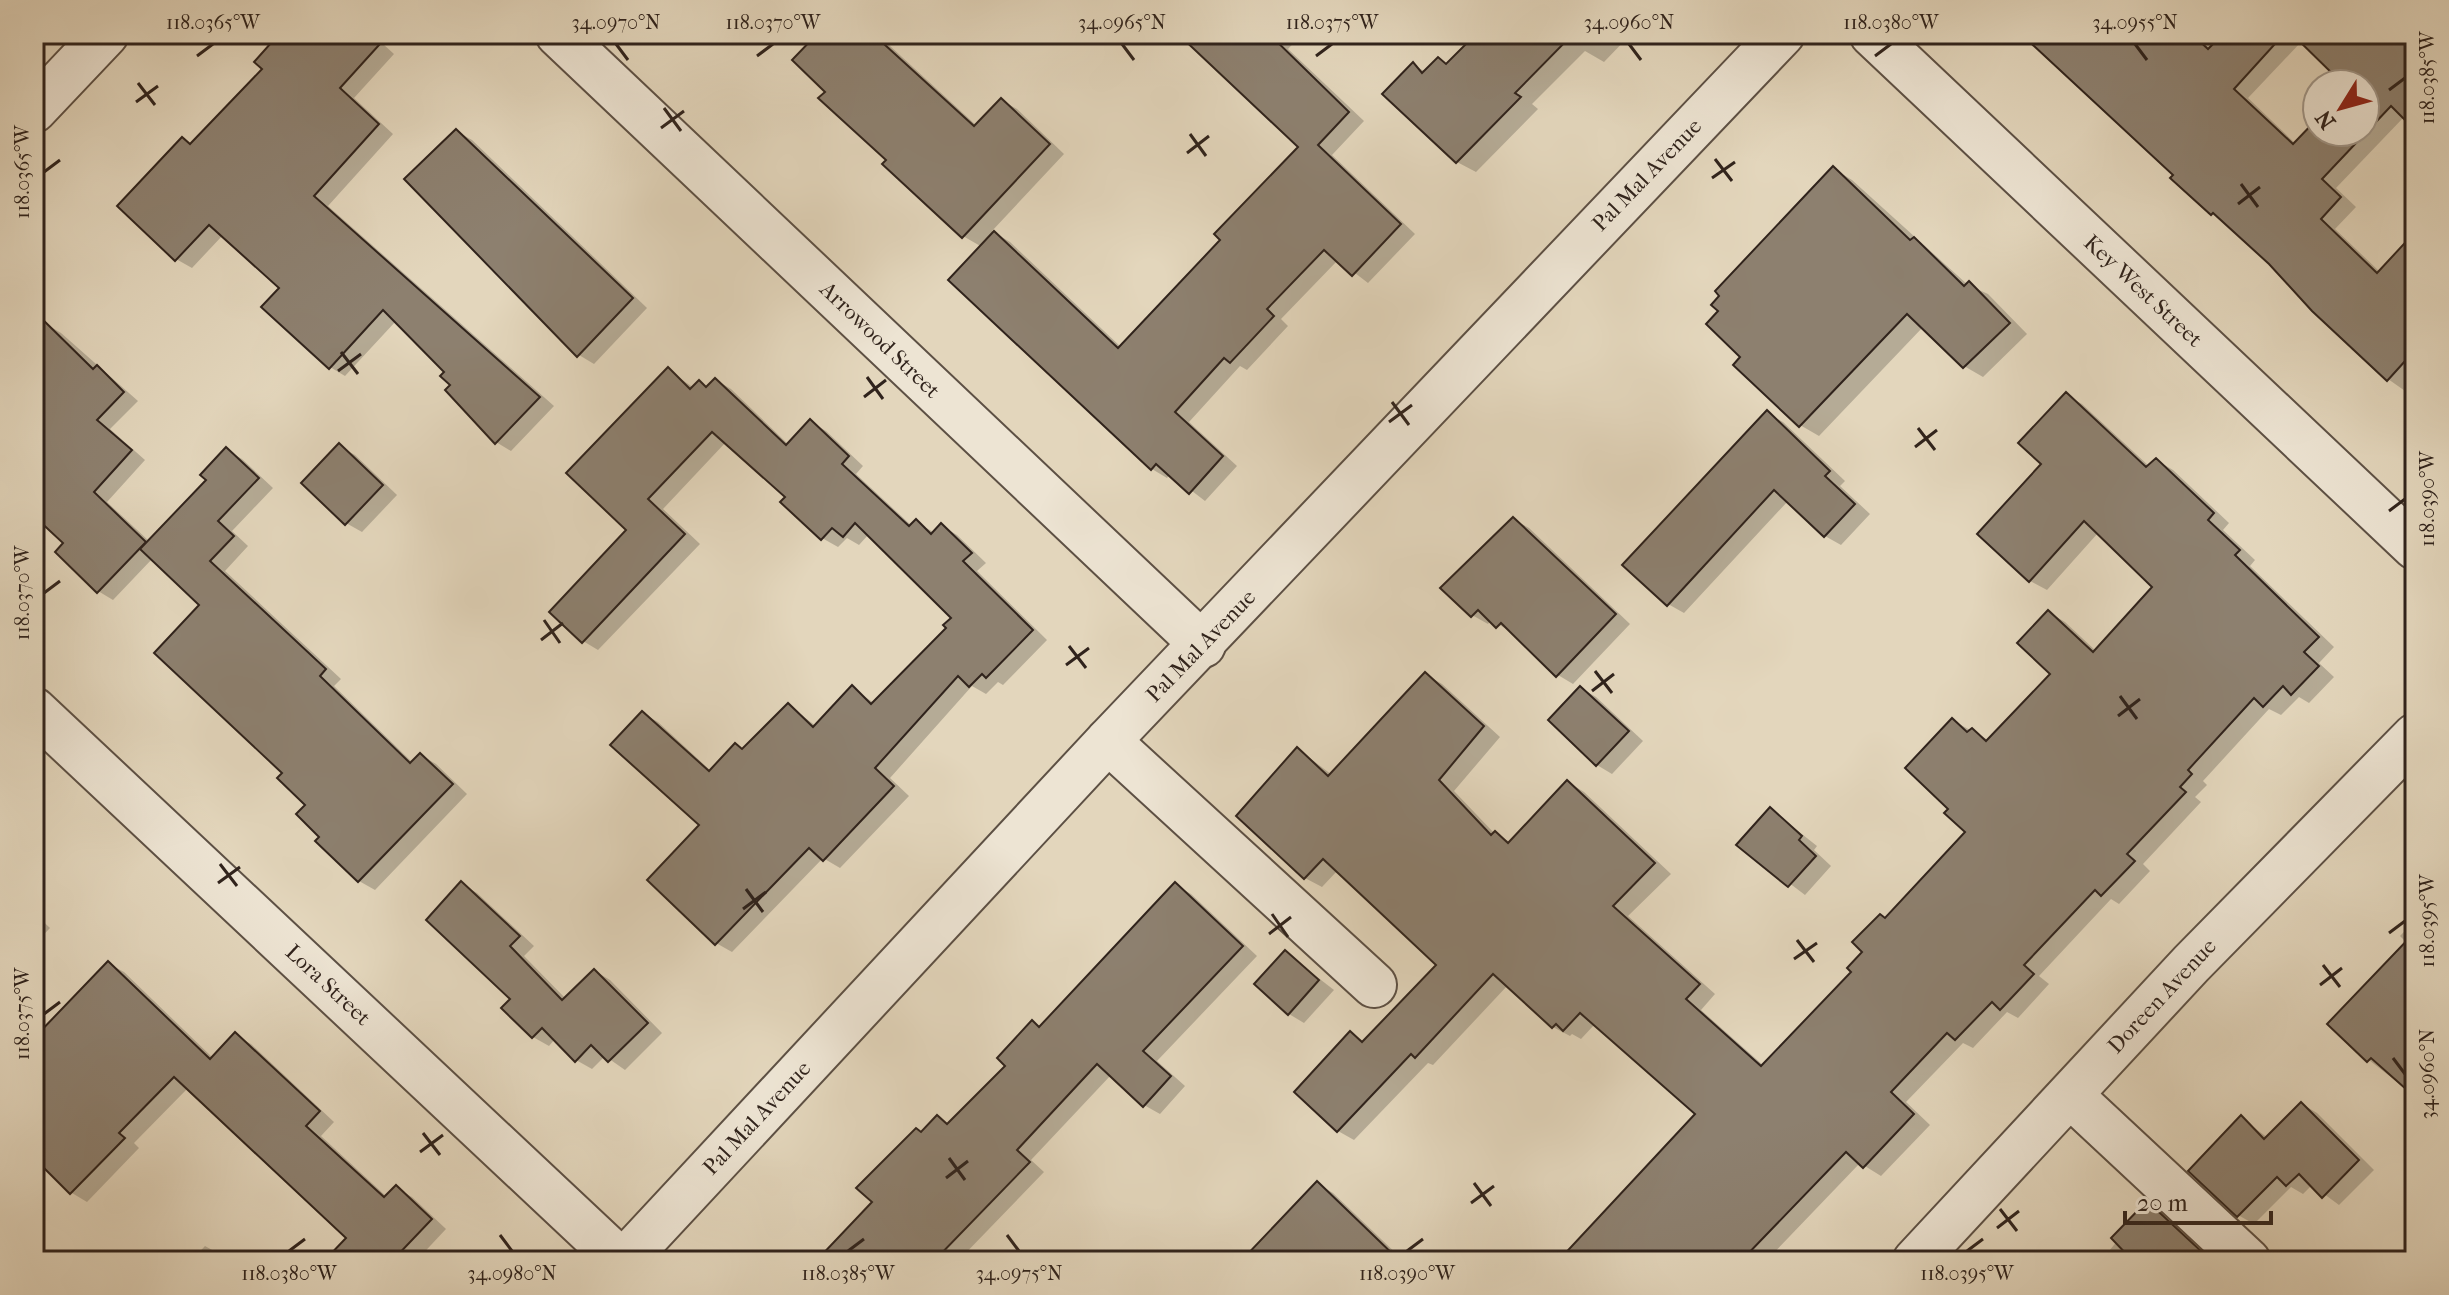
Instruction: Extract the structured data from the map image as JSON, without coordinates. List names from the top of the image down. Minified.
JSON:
{"streets":{"street":["Pal Mal Avenue","Key West Street","Arrowood Street","Lora Street","Doreen Avenue"]},"crossings":[["Pal Mal Avenue","Arrowood Street"],["Pal Mal Avenue","Lora Street"]],"scale_bar":"20 m","north":"bottom left","coordinates":["118.0365°W","34.0970°N","118.0370°W","34.0965°N","118.0375°W","34.0960°N","118.0380°W","34.0955°N","118.0385°W","118.0390°W","118.0395°W","34.0980°N","34.0975°N"]}
